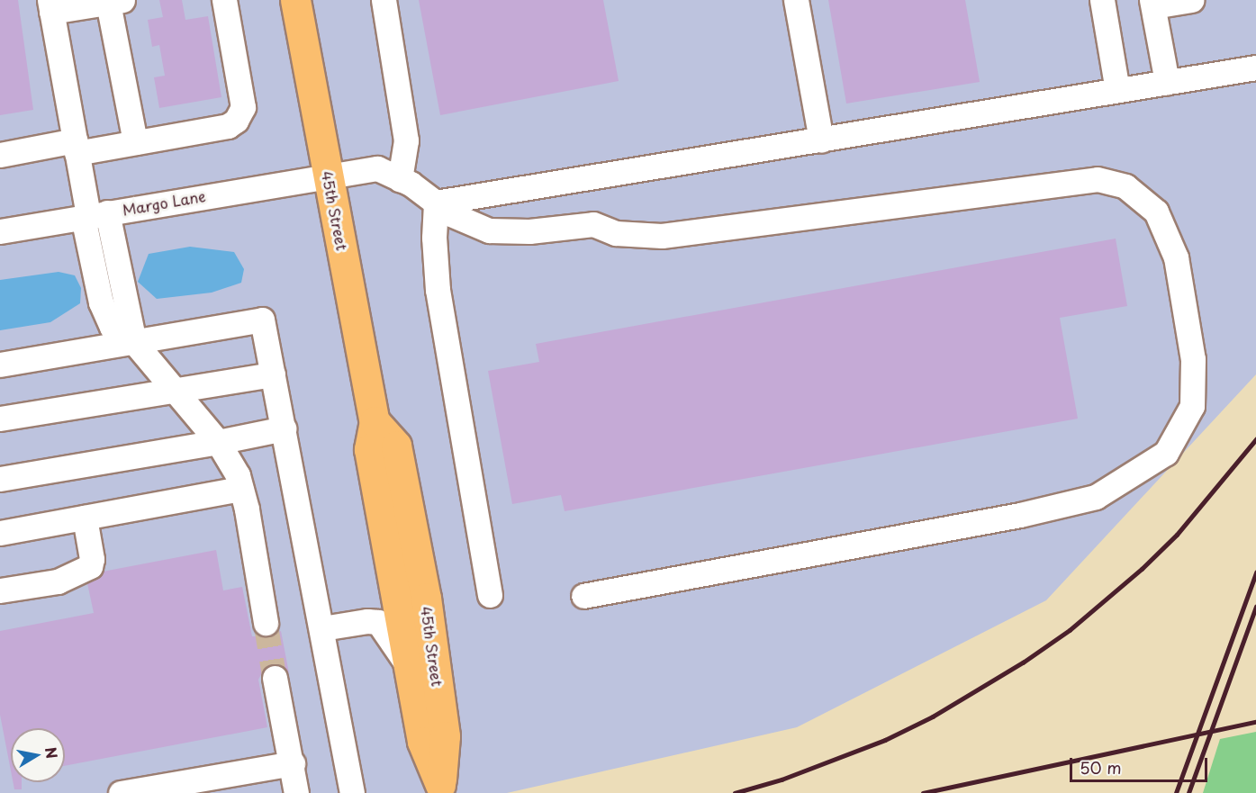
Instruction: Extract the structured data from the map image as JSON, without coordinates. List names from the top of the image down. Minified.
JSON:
{"streets":{"main road":["45th Street"],"street":["Margo Lane"]},"crossings":[["Margo Lane","45th Street"]],"scale_bar":"50 m","north":"right"}
